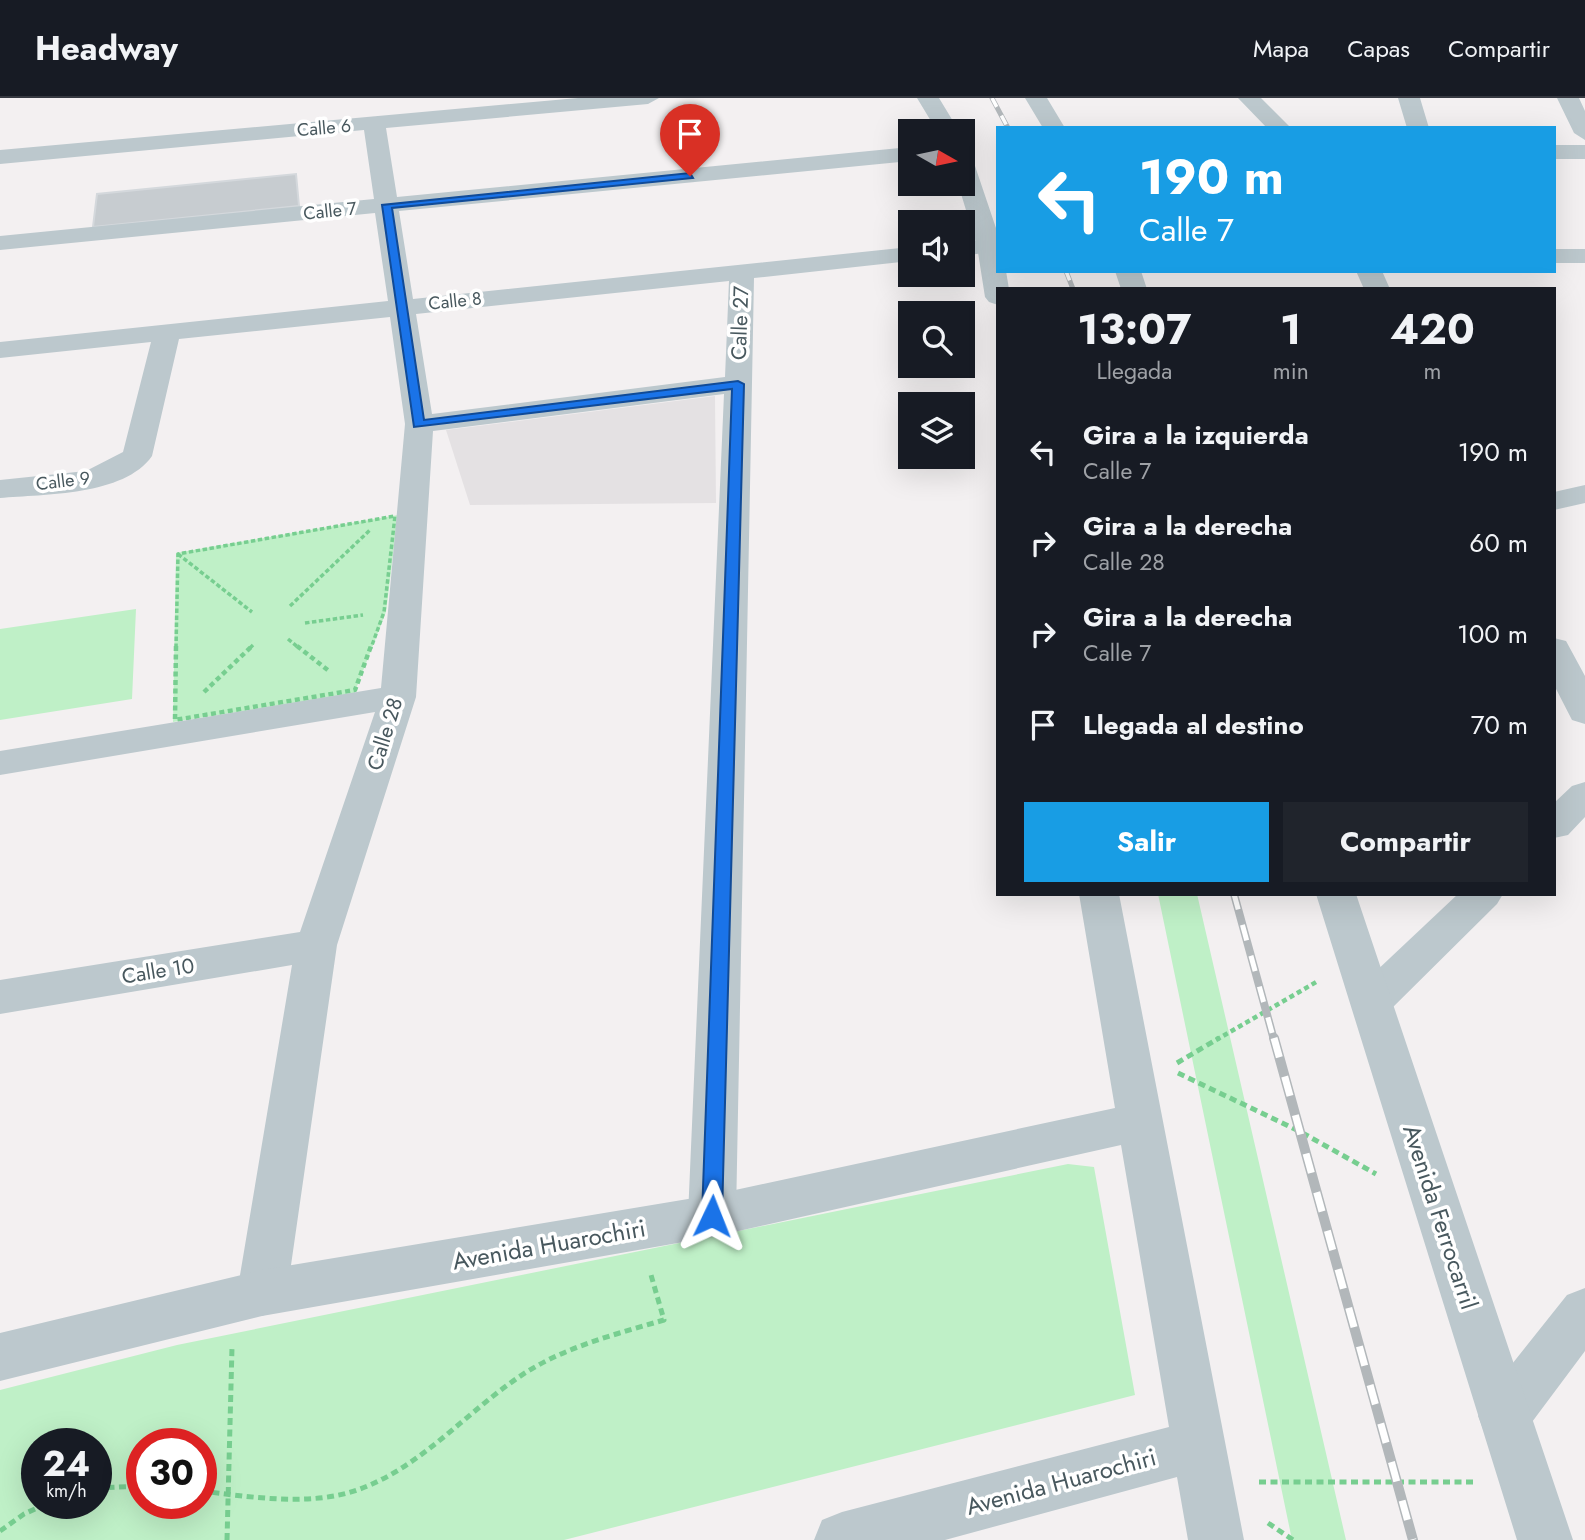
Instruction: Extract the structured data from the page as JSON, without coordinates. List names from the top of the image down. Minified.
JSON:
{"streets":{"street":["Calle 6","Calle 7","Calle 8","Calle 27","Calle 9","Calle 28","Calle 10","Avenida Ferrocarril","Avenida Huarochiri"]},"crossings":[["Calle 6","Calle 28"],["Calle 7","Calle 28"],["Calle 8","Calle 27"],["Calle 8","Calle 9"],["Calle 8","Calle 28"],["Calle 27","Avenida Huarochiri"],["Calle 28","Calle 10"],["Calle 28","Avenida Huarochiri"]],"north":"right","page":{"header":"Headway","nav":["Mapa","Capas","Compartir"],"turn":["190 m","Calle 7"],"eta":["13:07","Llegada","1","min","420","m"],"list":[{"name":"Gira a la izquierda","note":"Calle 7","value":"190 m"},{"name":"Gira a la derecha","note":"Calle 28","value":"60 m"},{"name":"Gira a la derecha","note":"Calle 7","value":"100 m"},{"name":"Llegada al destino","value":"70 m"}],"buttons":["Salir","Compartir"],"speed":"24 km/h","limit":"30"}}
